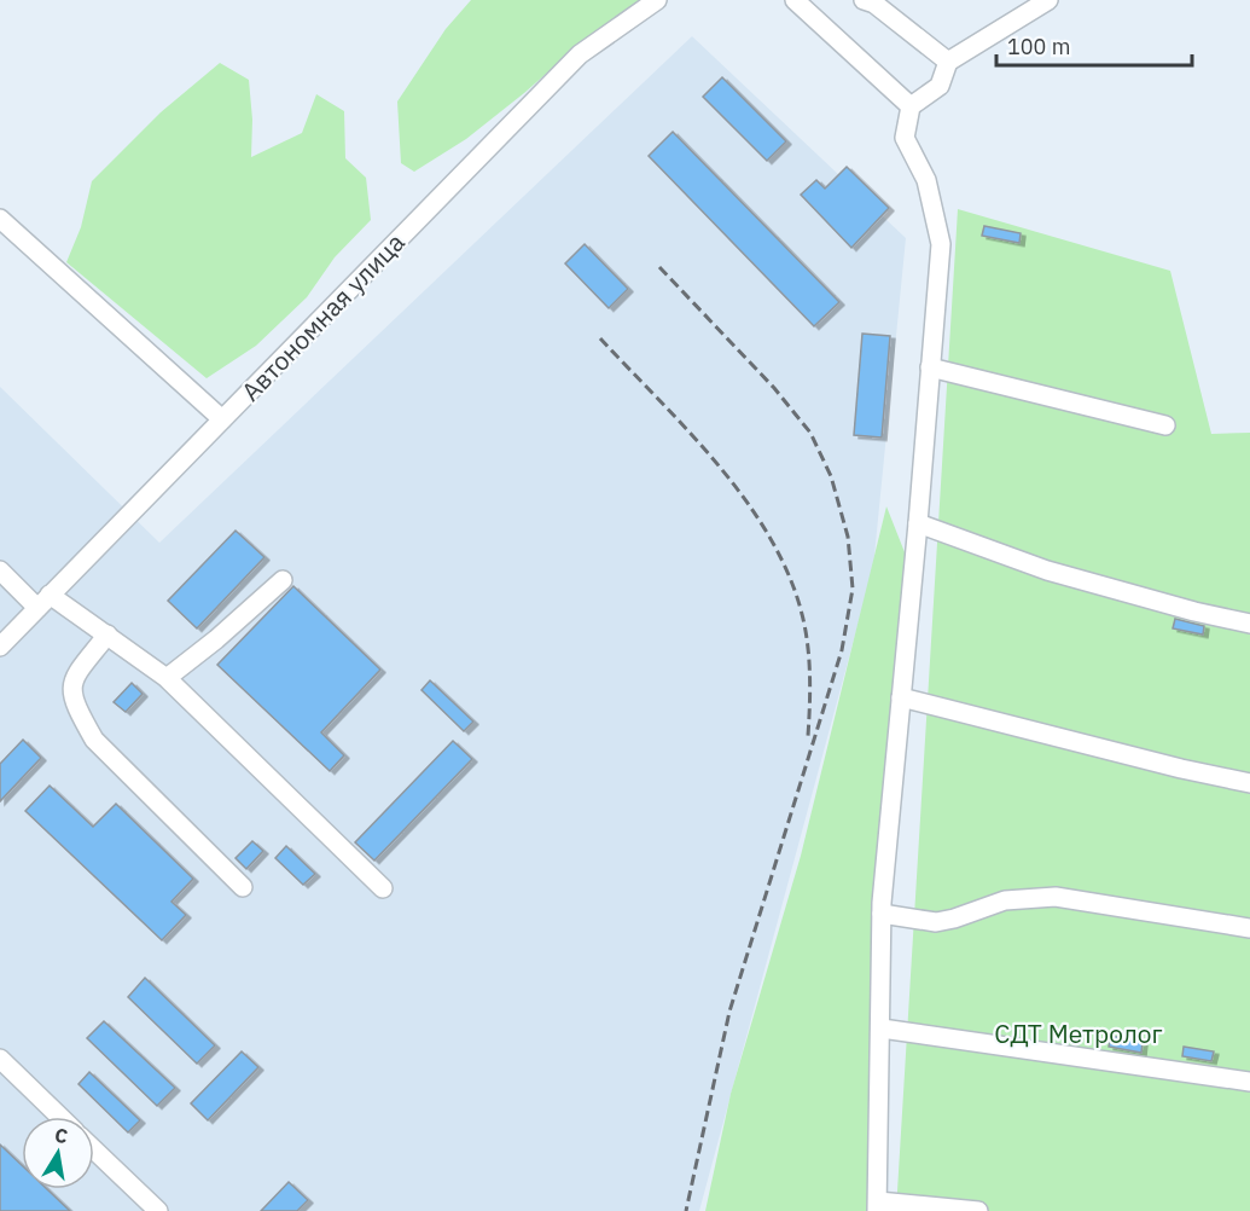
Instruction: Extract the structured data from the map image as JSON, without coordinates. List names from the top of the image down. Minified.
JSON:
{"streets":{"street":["Автономная улица"]},"parks":["СДТ Метролог"],"scale_bar":"100 m","north":"top"}
